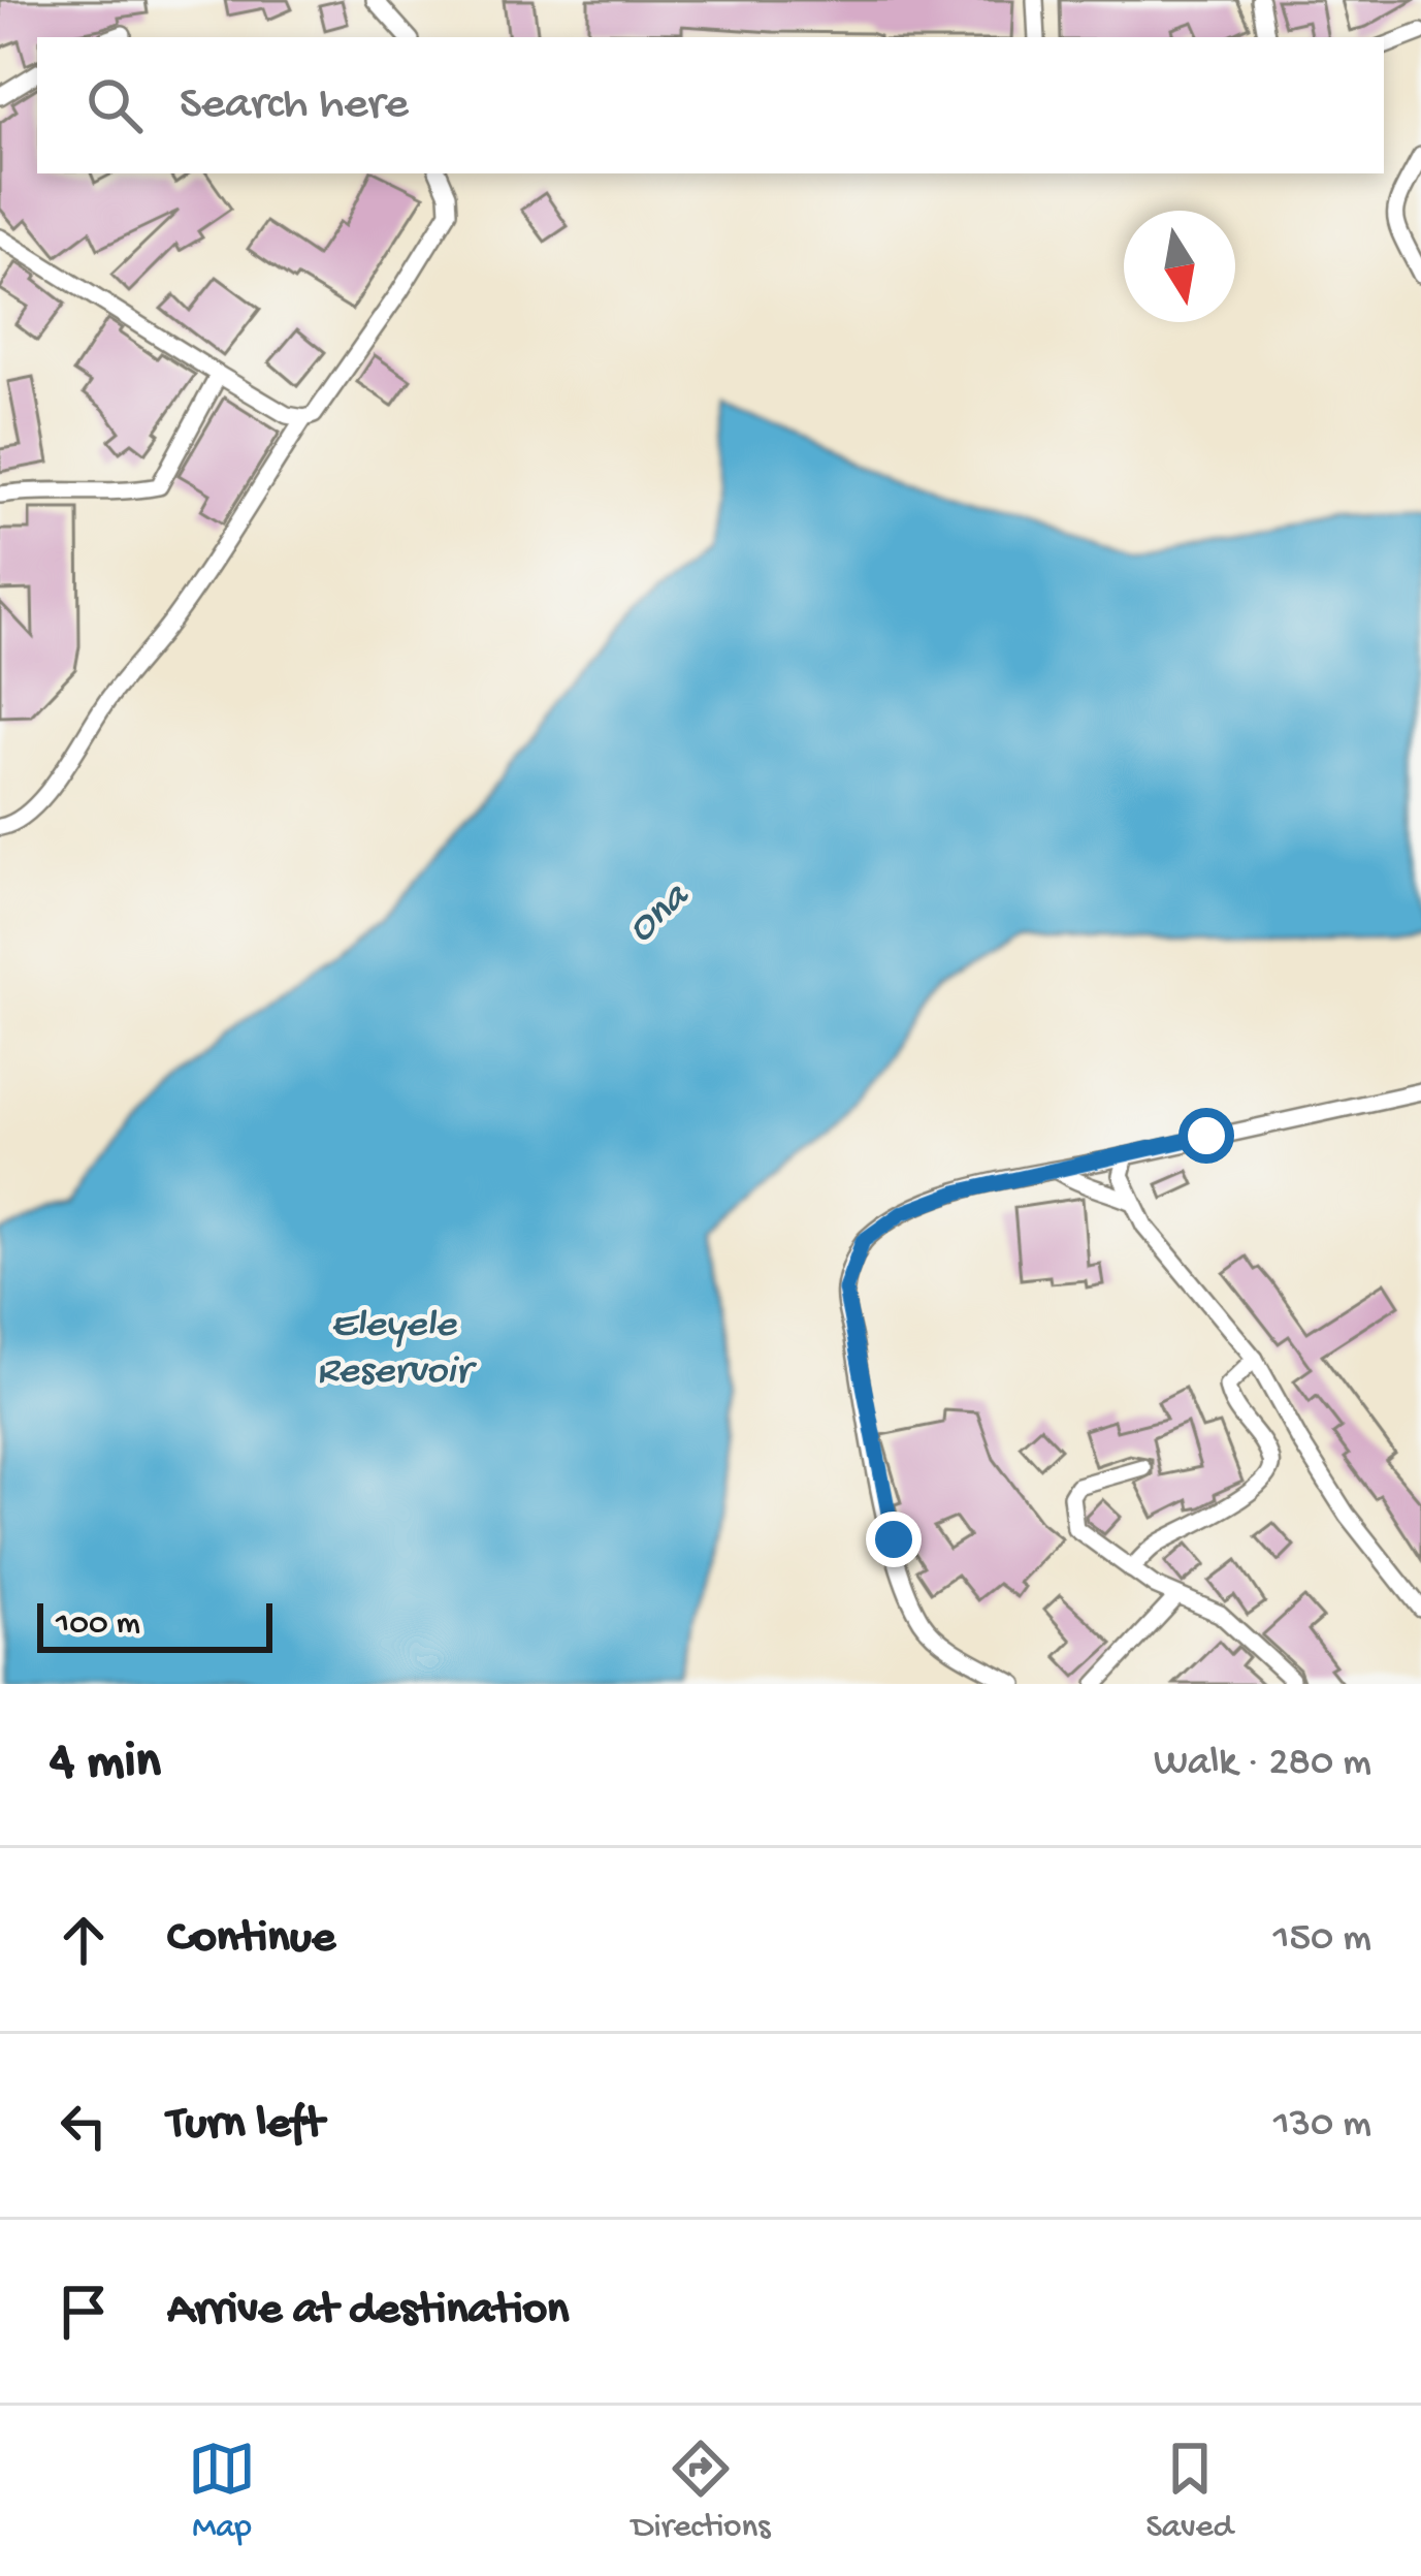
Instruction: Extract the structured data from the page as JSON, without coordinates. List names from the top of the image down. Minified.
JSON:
{"water":["Ona","Eleyele Reservoir"],"scale_bar":"100 m","north":"bottom","page":{"search":"Search here","scale":"100 m","heading":["4 min","Walk · 280 m"],"list":[["Continue","150 m"],["Turn left","130 m"],"Arrive at destination"],"nav":["Map","Directions","Saved"]}}
